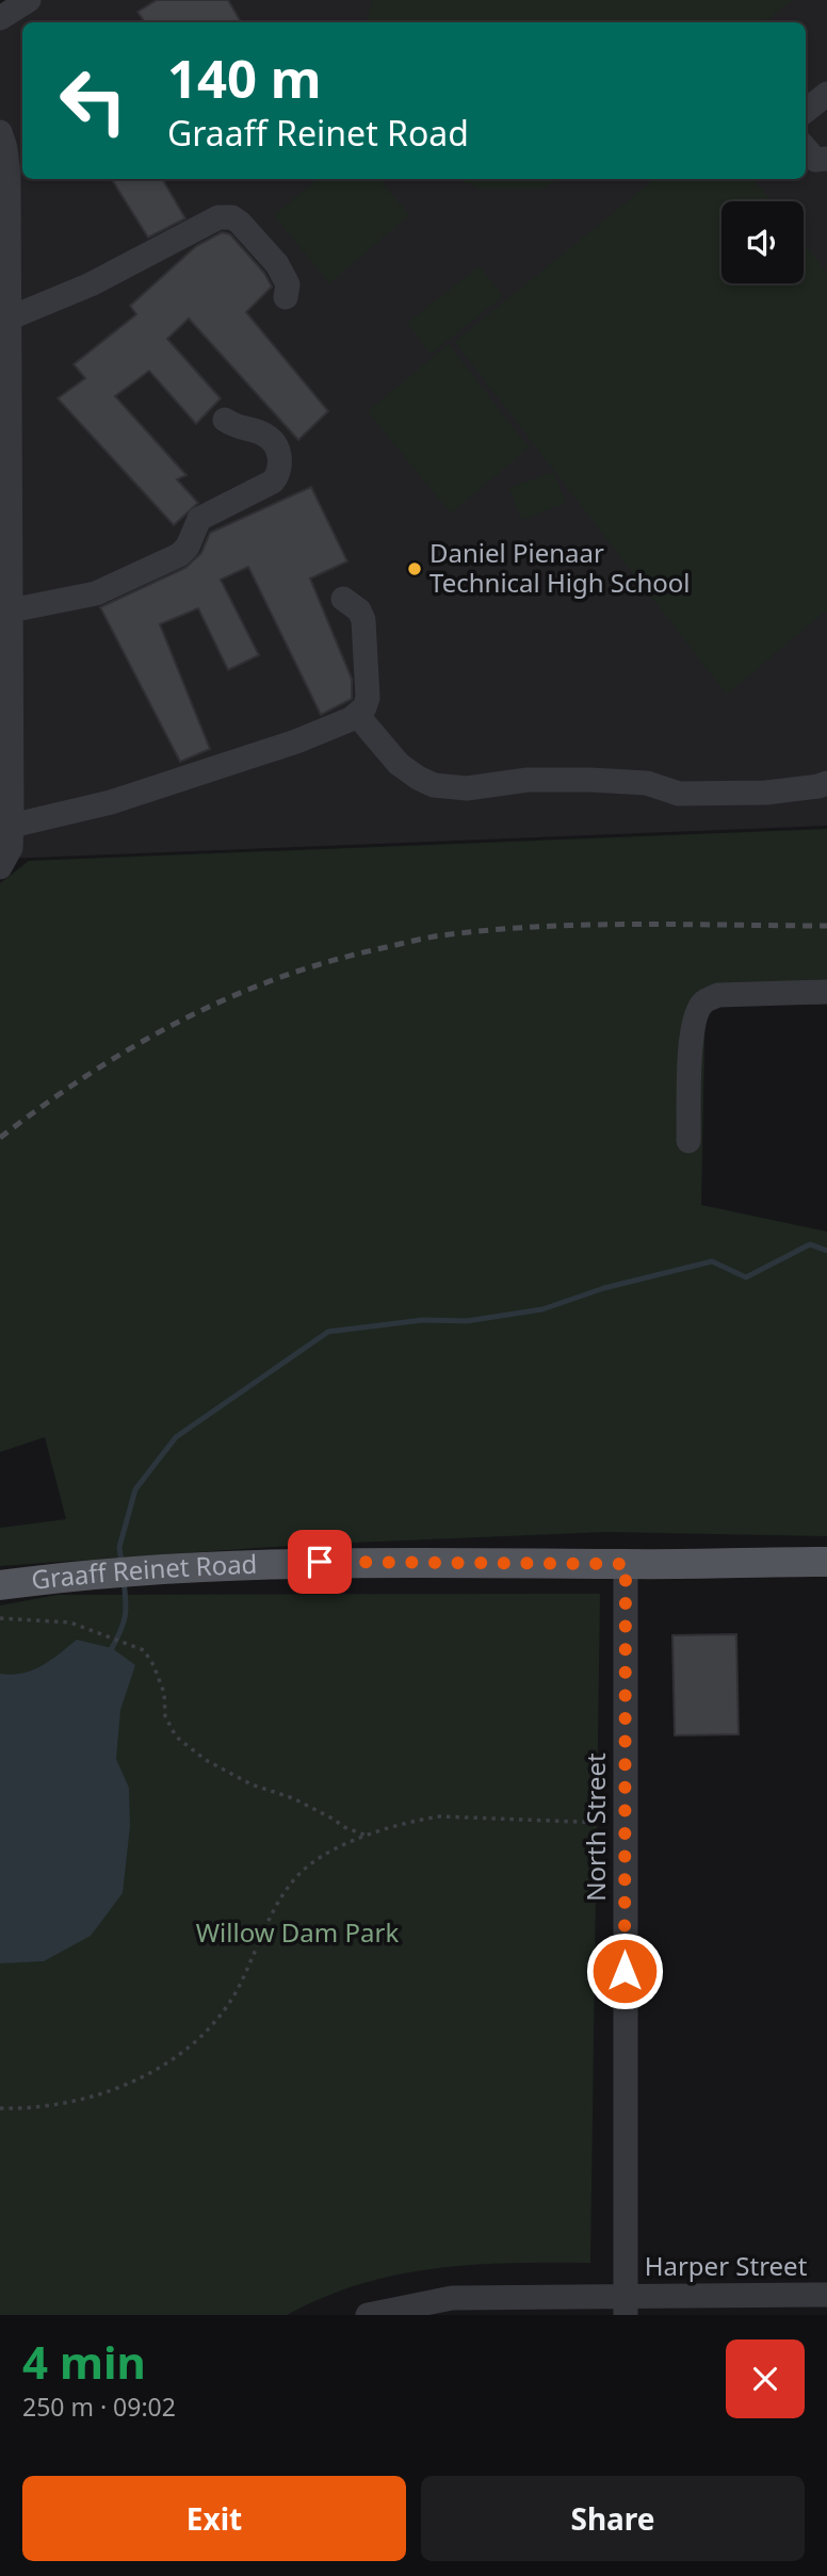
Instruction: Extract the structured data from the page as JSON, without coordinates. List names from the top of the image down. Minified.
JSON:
{"streets":{"main road":["Graaff Reinet Road"],"street":["North Street","Harper Street"]},"crossings":[["Graaff Reinet Road","North Street"],["North Street","Harper Street"]],"parks":["Willow Dam Park"],"places":["Daniel Pienaar Technical High School"],"page":{"turn":["140 m","Graaff Reinet Road"],"heading":["4 min","250 m · 09:02"],"buttons":["Exit","Share"]}}
